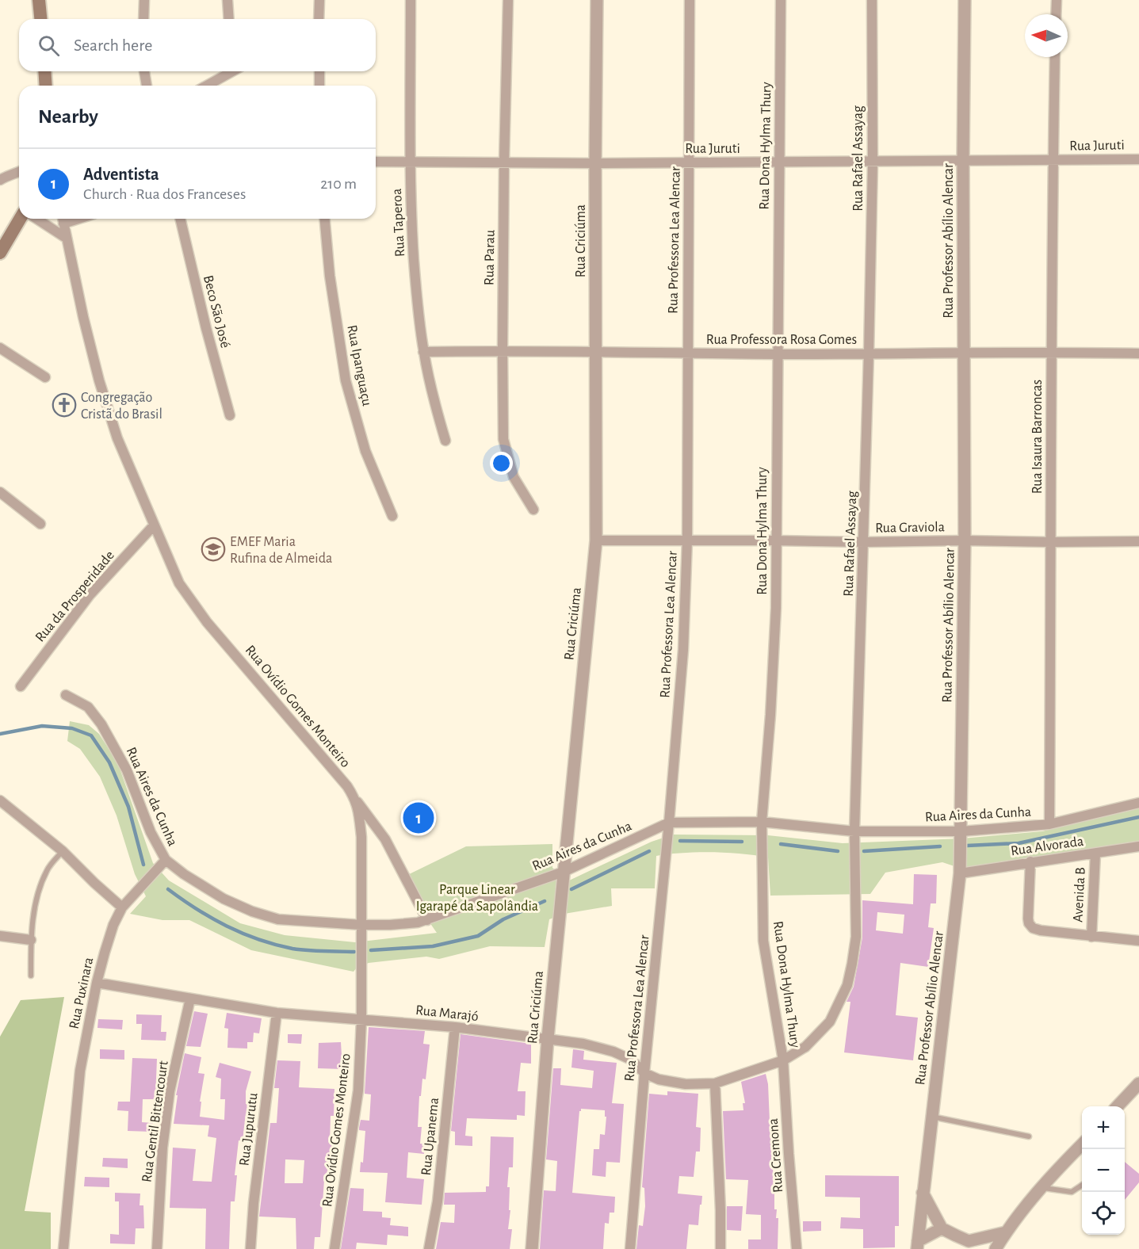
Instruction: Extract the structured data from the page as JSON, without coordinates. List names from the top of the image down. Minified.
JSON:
{"streets":{"street":["Rua Juruti","Rua Dona Hylma Thury","Rua Rafael Assayag","Rua Taperoa","Rua Professora Lea Alencar","Rua Criciúma","Rua Professor Abílio Alencar","Rua Parau","Beco São José","Rua Professora Rosa Gomes","Rua Ipanguaçu","Rua Isaura Barroncas","Rua Graviola","Rua da Prosperidade","Rua Ovídio Gomes Monteiro","Rua Aires da Cunha","Rua Alvorada","Avenida B","Rua Puxinara","Rua Marajó","Rua Gentil Bittencourt","Rua Jupurutu","Rua Upanema","Rua Cremona"]},"crossings":[["Rua Juruti","Rua Dona Hylma Thury"],["Rua Juruti","Rua Rafael Assayag"],["Rua Juruti","Rua Taperoa"],["Rua Juruti","Rua Professora Lea Alencar"],["Rua Juruti","Rua Criciúma"],["Rua Juruti","Rua Professor Abílio Alencar"],["Rua Juruti","Rua Parau"],["Rua Juruti","Rua Isaura Barroncas"],["Rua Dona Hylma Thury","Rua Rafael Assayag"],["Rua Dona Hylma Thury","Rua Professora Rosa Gomes"],["Rua Dona Hylma Thury","Rua Graviola"],["Rua Dona Hylma Thury","Rua Aires da Cunha"],["Rua Dona Hylma Thury","Rua Marajó"],["Rua Dona Hylma Thury","Rua Cremona"],["Rua Rafael Assayag","Rua Professora Rosa Gomes"],["Rua Rafael Assayag","Rua Graviola"],["Rua Rafael Assayag","Rua Aires da Cunha"],["Rua Rafael Assayag","Rua Marajó"],["Rua Rafael Assayag","Rua Cremona"],["Rua Taperoa","Rua Professora Rosa Gomes"],["Rua Professora Lea Alencar","Rua Professora Rosa Gomes"],["Rua Professora Lea Alencar","Rua Graviola"],["Rua Professora Lea Alencar","Rua Aires da Cunha"],["Rua Professora Lea Alencar","Rua Marajó"],["Rua Criciúma","Rua Professora Rosa Gomes"],["Rua Criciúma","Rua Graviola"],["Rua Criciúma","Rua Aires da Cunha"],["Rua Criciúma","Rua Marajó"],["Rua Professor Abílio Alencar","Rua Professora Rosa Gomes"],["Rua Professor Abílio Alencar","Rua Graviola"],["Rua Professor Abílio Alencar","Rua Aires da Cunha"],["Rua Professor Abílio Alencar","Rua Alvorada"],["Rua Parau","Rua Professora Rosa Gomes"],["Rua Professora Rosa Gomes","Rua Isaura Barroncas"],["Rua Isaura Barroncas","Rua Graviola"],["Rua Isaura Barroncas","Rua Aires da Cunha"],["Rua da Prosperidade","Rua Ovídio Gomes Monteiro"],["Rua Ovídio Gomes Monteiro","Rua Aires da Cunha"],["Rua Ovídio Gomes Monteiro","Rua Marajó"],["Rua Aires da Cunha","Rua Puxinara"],["Rua Alvorada","Avenida B"],["Rua Puxinara","Rua Marajó"],["Rua Marajó","Rua Gentil Bittencourt"],["Rua Marajó","Rua Jupurutu"],["Rua Marajó","Rua Upanema"],["Rua Marajó","Rua Cremona"]],"parks":["Parque Linear Igarapé da Sapolândia"],"places":{"church":["Congregação Cristã do Brasil"],"school or university":["EMEF Maria Rufina de Almeida"]},"north":"left","page":{"search":"Search here","heading":"Nearby","list":[{"mark":"1","name":"Adventista","note":"Church · Rua dos Franceses","value":"210 m"}],"pins":"1","map_buttons":["+","−"]}}
